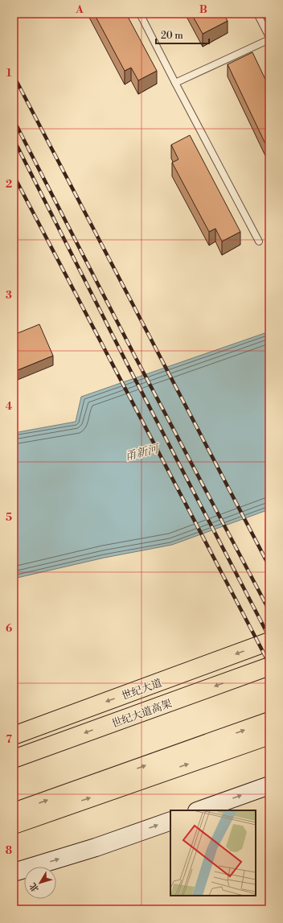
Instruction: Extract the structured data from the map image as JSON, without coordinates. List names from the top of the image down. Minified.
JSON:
{"streets":{"main road":["世纪大道","世纪大道高架"]},"water":["甬新河"],"scale_bar":"20 m","north":"bottom left","grid":{"columns":["A","B"],"rows":["1","2","3","4","5","6","7","8"]}}
